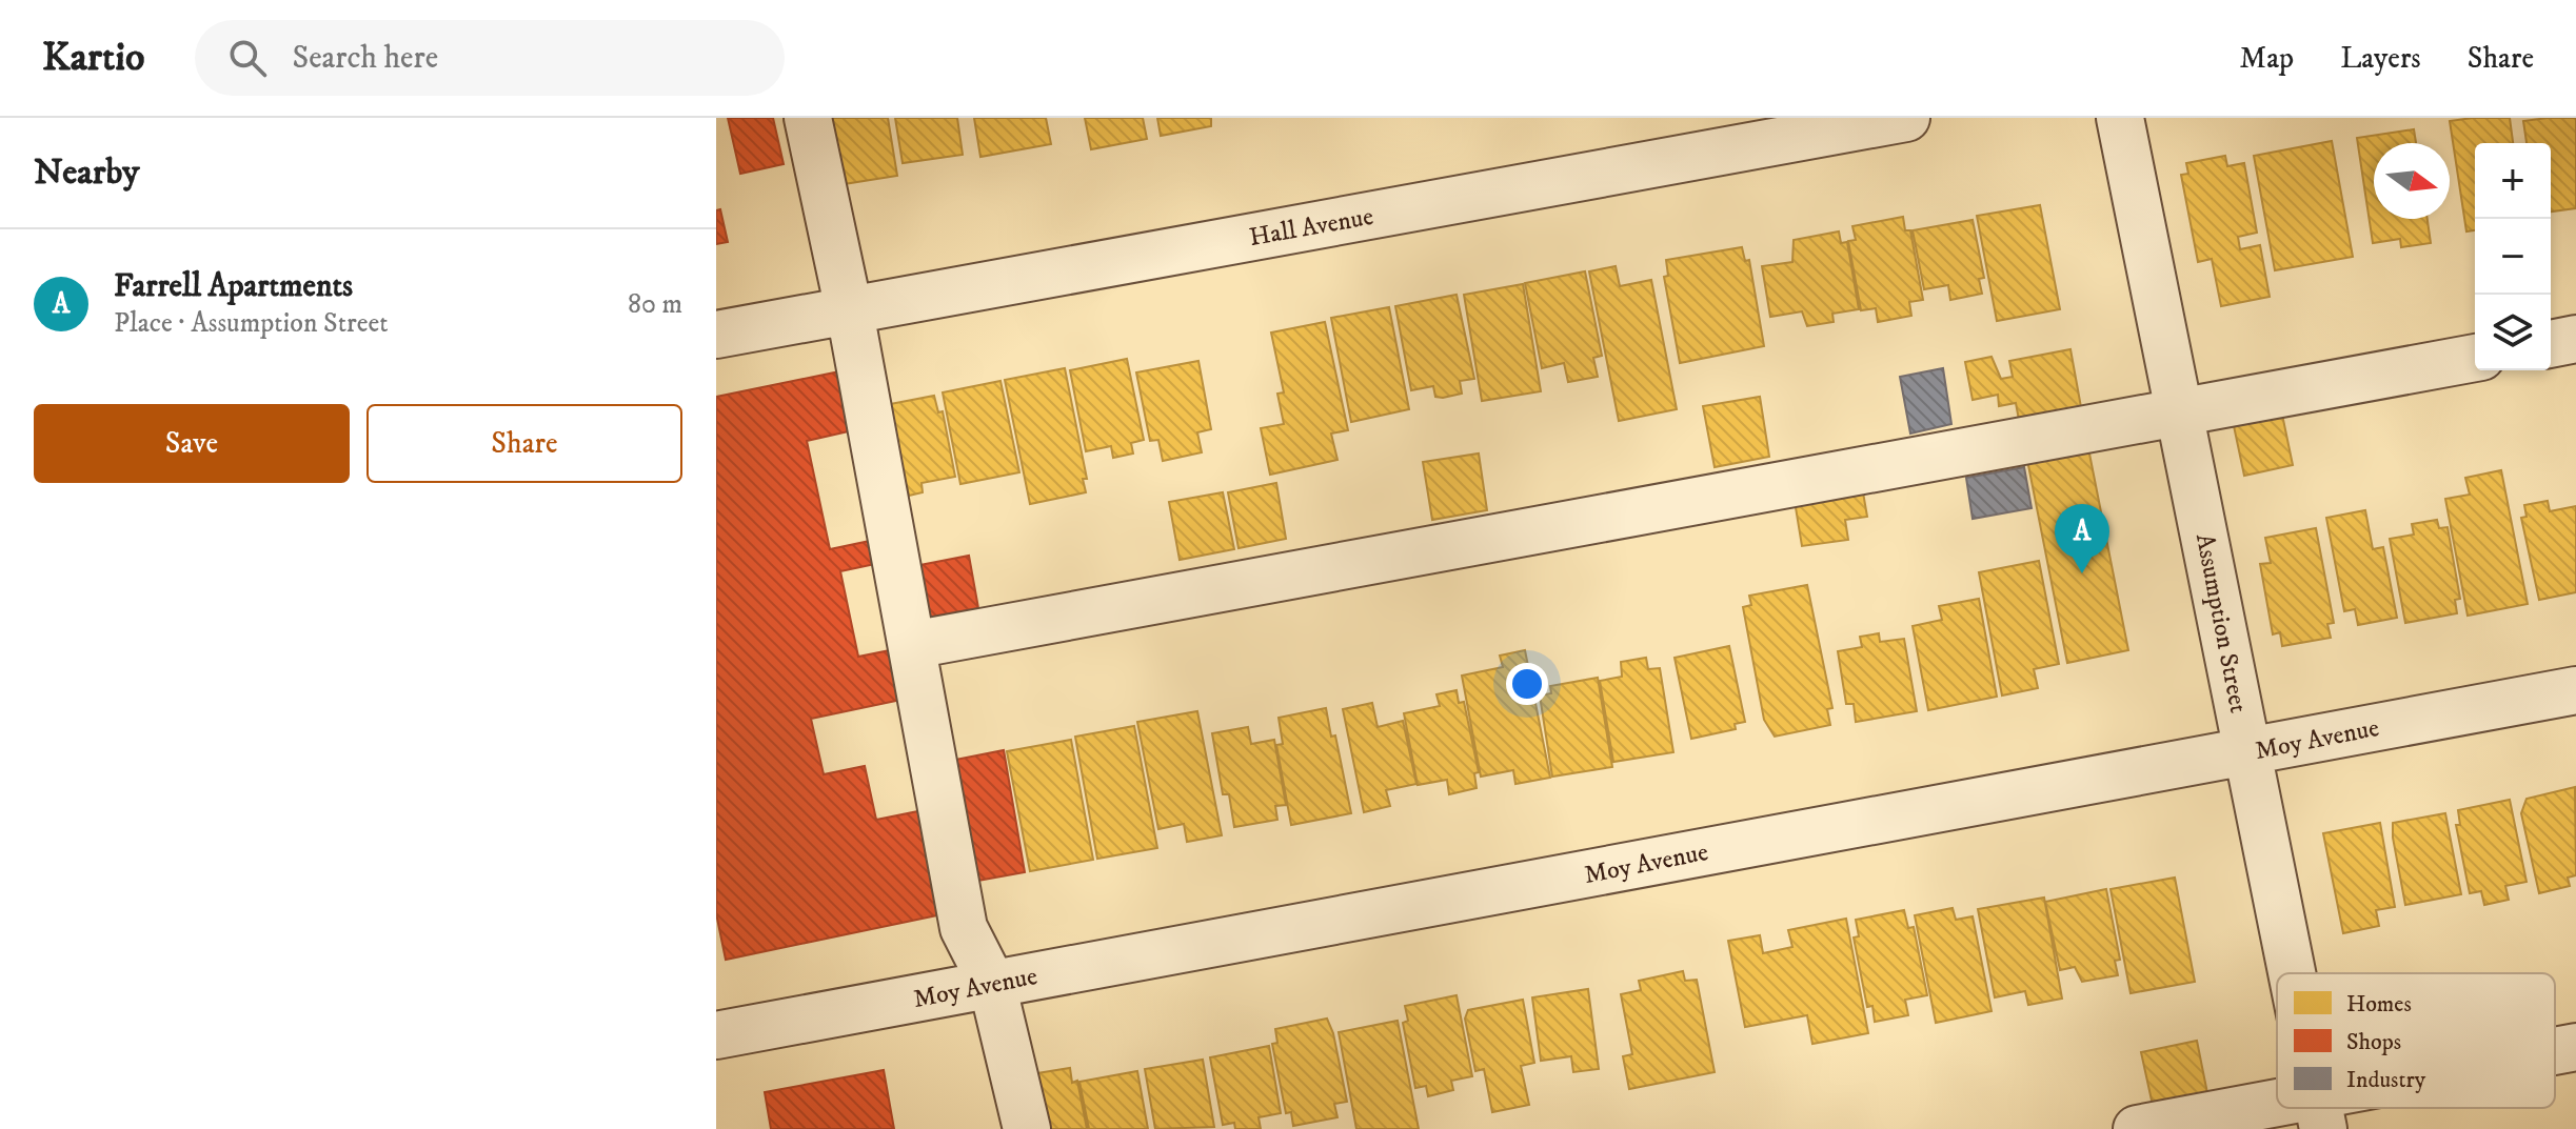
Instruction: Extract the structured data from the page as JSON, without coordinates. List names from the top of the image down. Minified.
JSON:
{"streets":{"street":["Hall Avenue","Assumption Street","Moy Avenue"]},"crossings":[["Assumption Street","Moy Avenue"]],"legend":["Homes","Shops","Industry"],"north":"right","page":{"header":"Kartio","search":"Search here","nav":["Map","Layers","Share"],"heading":"Nearby","map_buttons":["+","−"],"list":[{"mark":"A","name":"Farrell Apartments","note":"Place · Assumption Street","value":"80 m"}],"buttons":["Save","Share"],"pins":"A"}}
